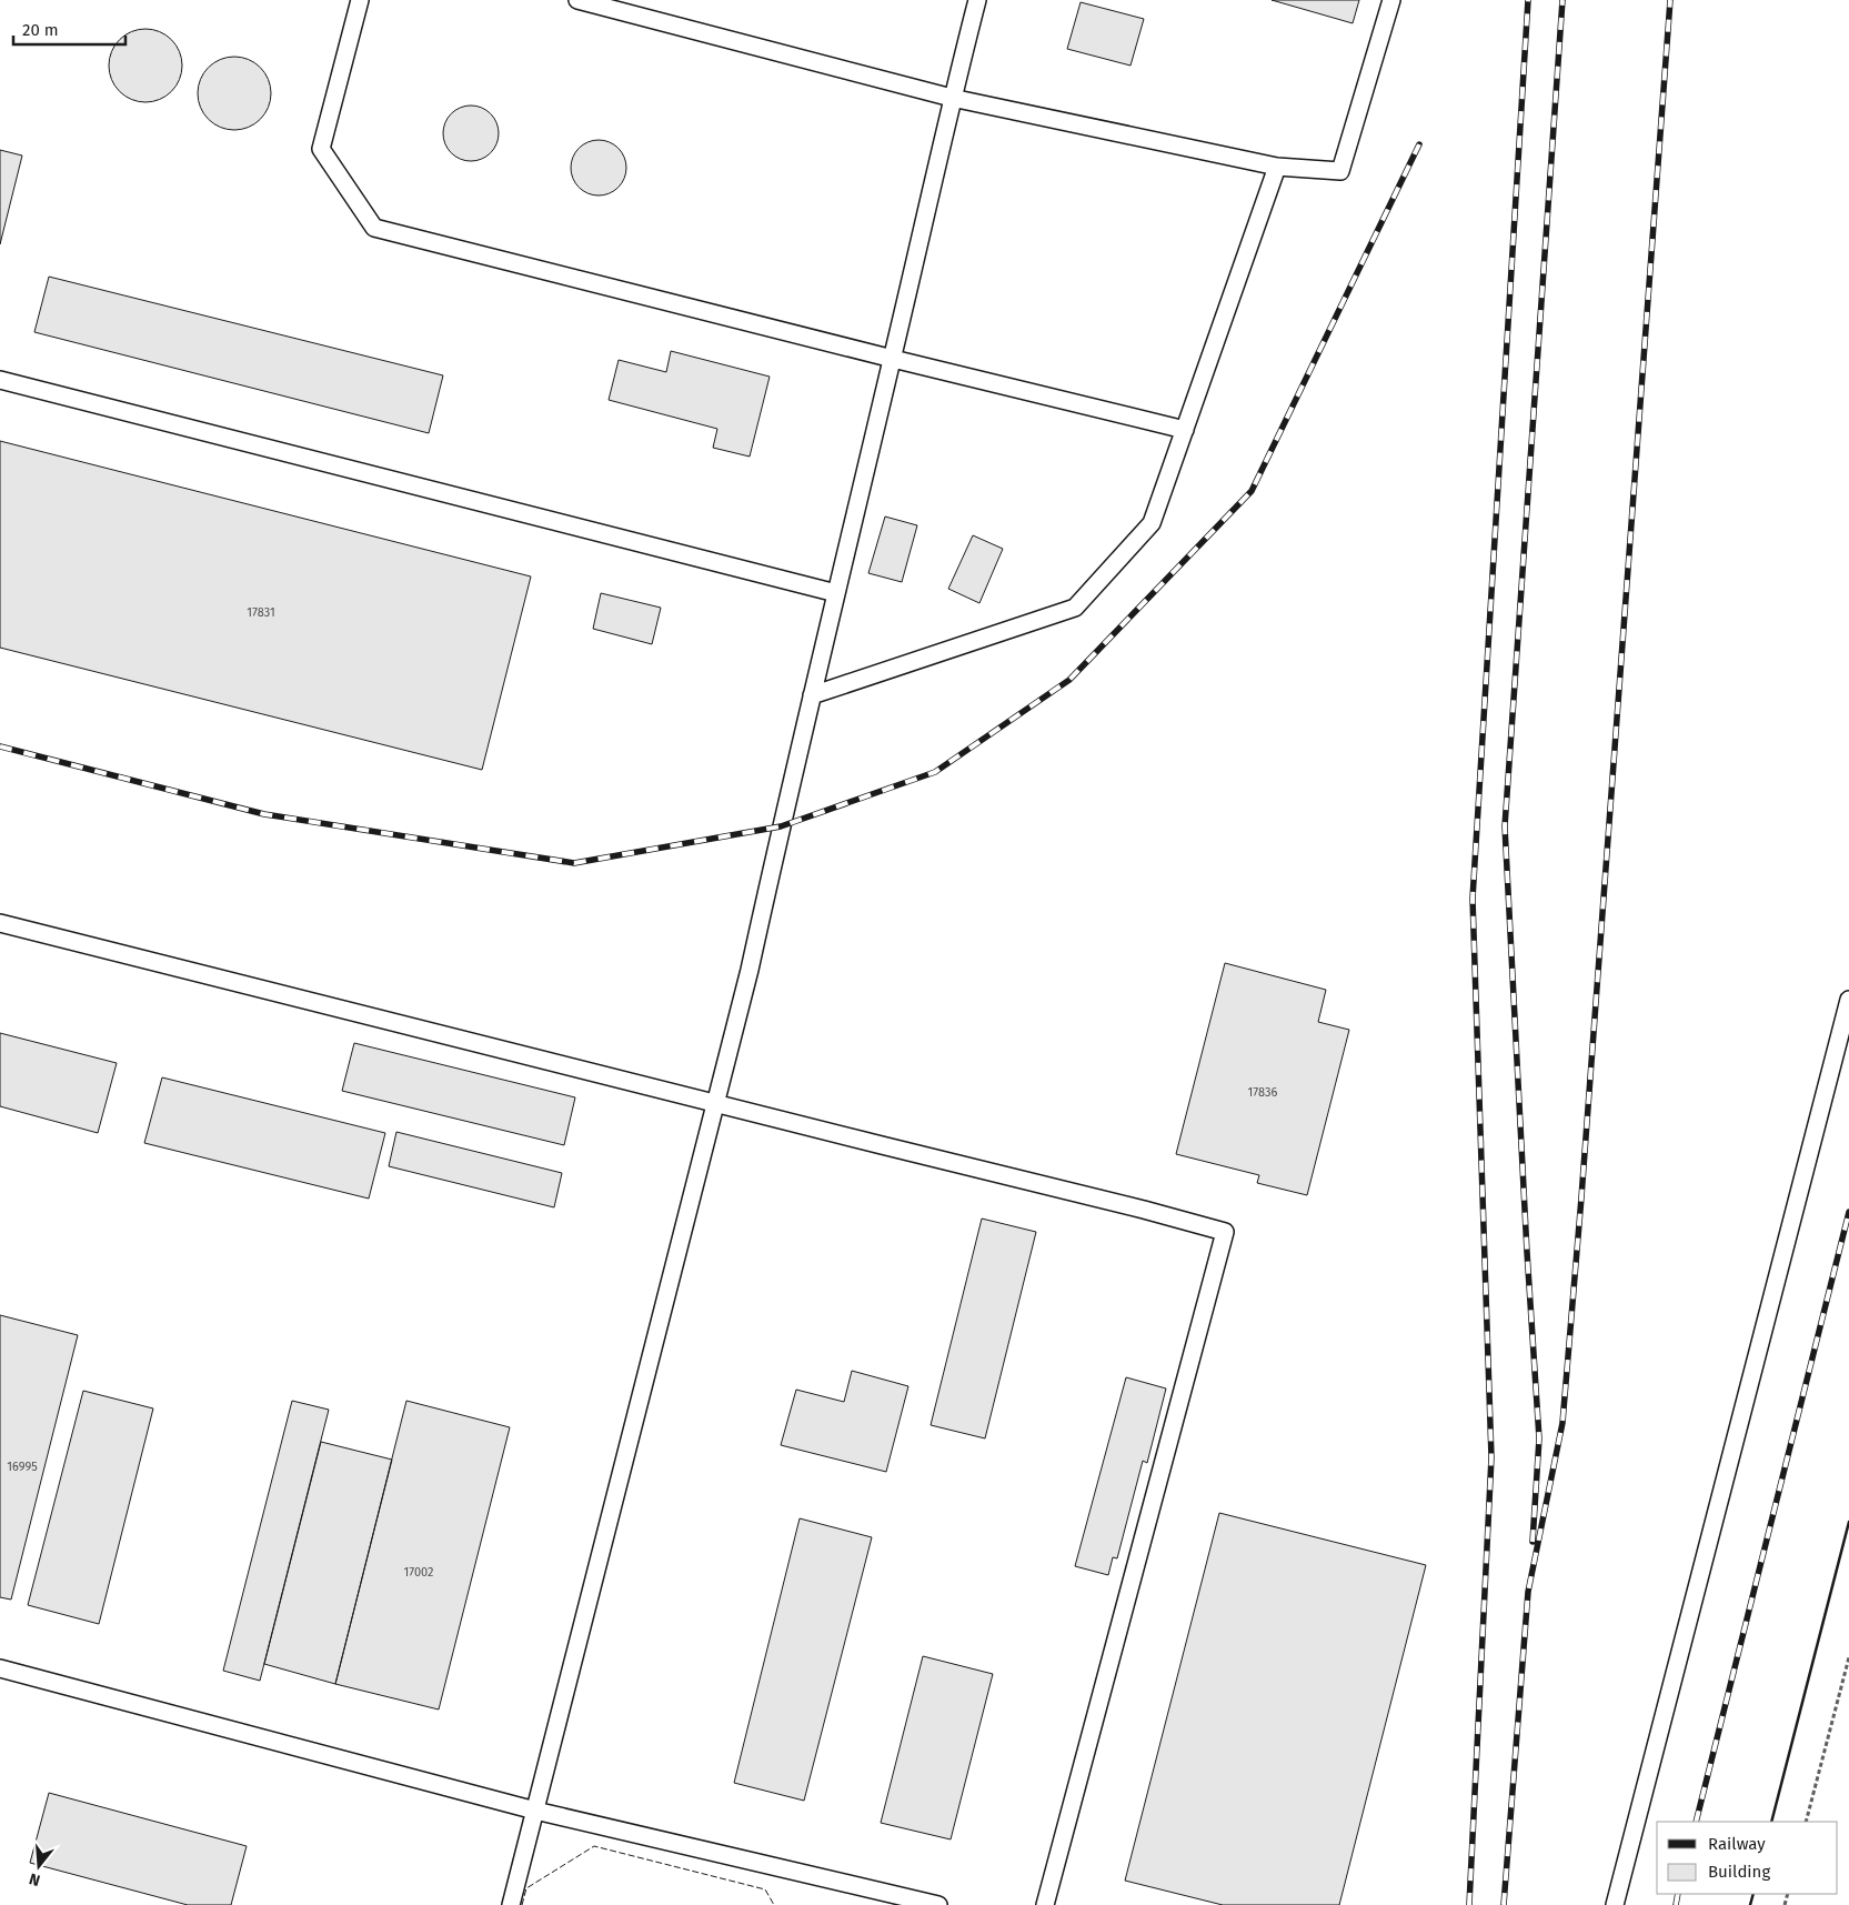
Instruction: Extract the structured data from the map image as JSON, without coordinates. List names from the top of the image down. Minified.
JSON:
{"house_numbers":["17831","17836","16995","17002"],"legend":["Railway","Building"],"scale_bar":"20 m","north":"bottom"}
